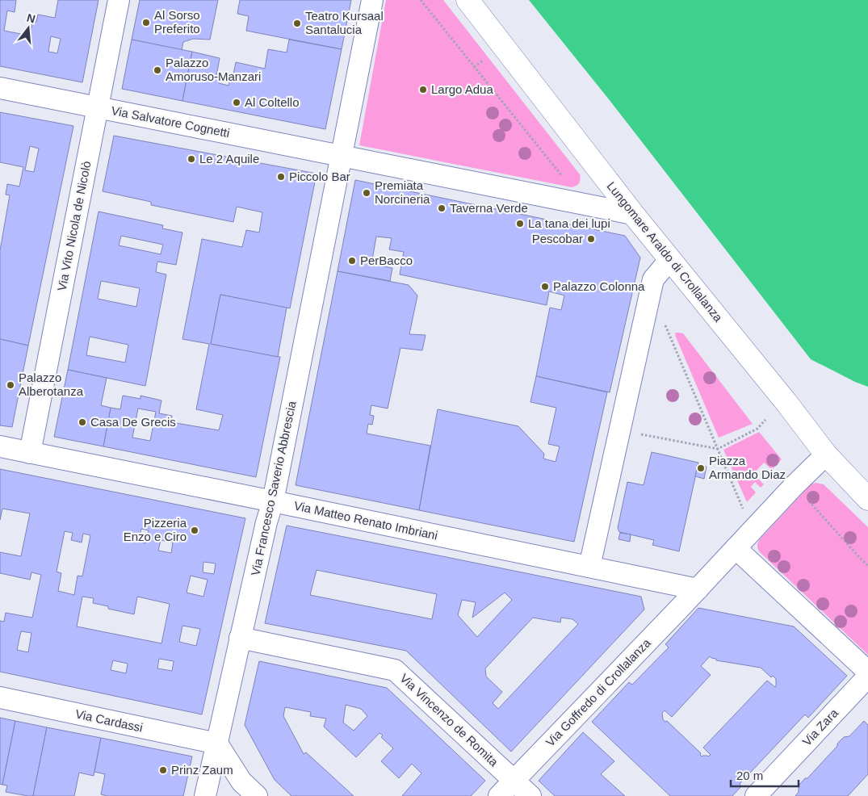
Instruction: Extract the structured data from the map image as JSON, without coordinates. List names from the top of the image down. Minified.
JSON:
{"streets":{"main road":["Lungomare Araldo di Crollalanza"],"street":["Via Salvatore Cognetti","Via Vito Nicola de Nicolò","Via Francesco Saverio Abbrescia","Via Matteo Renato Imbriani","Via Goffredo di Crollalanza","Via Vincenzo de Romita","Via Cardassi","Via Zara"]},"crossings":[["Via Salvatore Cognetti","Via Vito Nicola de Nicolò"],["Via Salvatore Cognetti","Via Francesco Saverio Abbrescia"],["Via Vito Nicola de Nicolò","Via Matteo Renato Imbriani"],["Via Francesco Saverio Abbrescia","Via Matteo Renato Imbriani"],["Via Francesco Saverio Abbrescia","Via Vincenzo de Romita"],["Via Francesco Saverio Abbrescia","Via Cardassi"],["Via Goffredo di Crollalanza","Via Vincenzo de Romita"]],"places":["Al Sorso Preferito","Teatro Kursaal Santalucia","Palazzo Amoruso-Manzari","Largo Adua","Al Coltello","Le 2 Aquile","Piccolo Bar","Premiata Norcineria","Taverna Verde","La tana dei lupi","Pescobar","PerBacco","Palazzo Colonna","Palazzo Alberotanza","Casa De Grecis","Piazza Armando Diaz","Pizzeria Enzo e Ciro","Prinz Zaum"],"scale_bar":"20 m","north":"top"}
